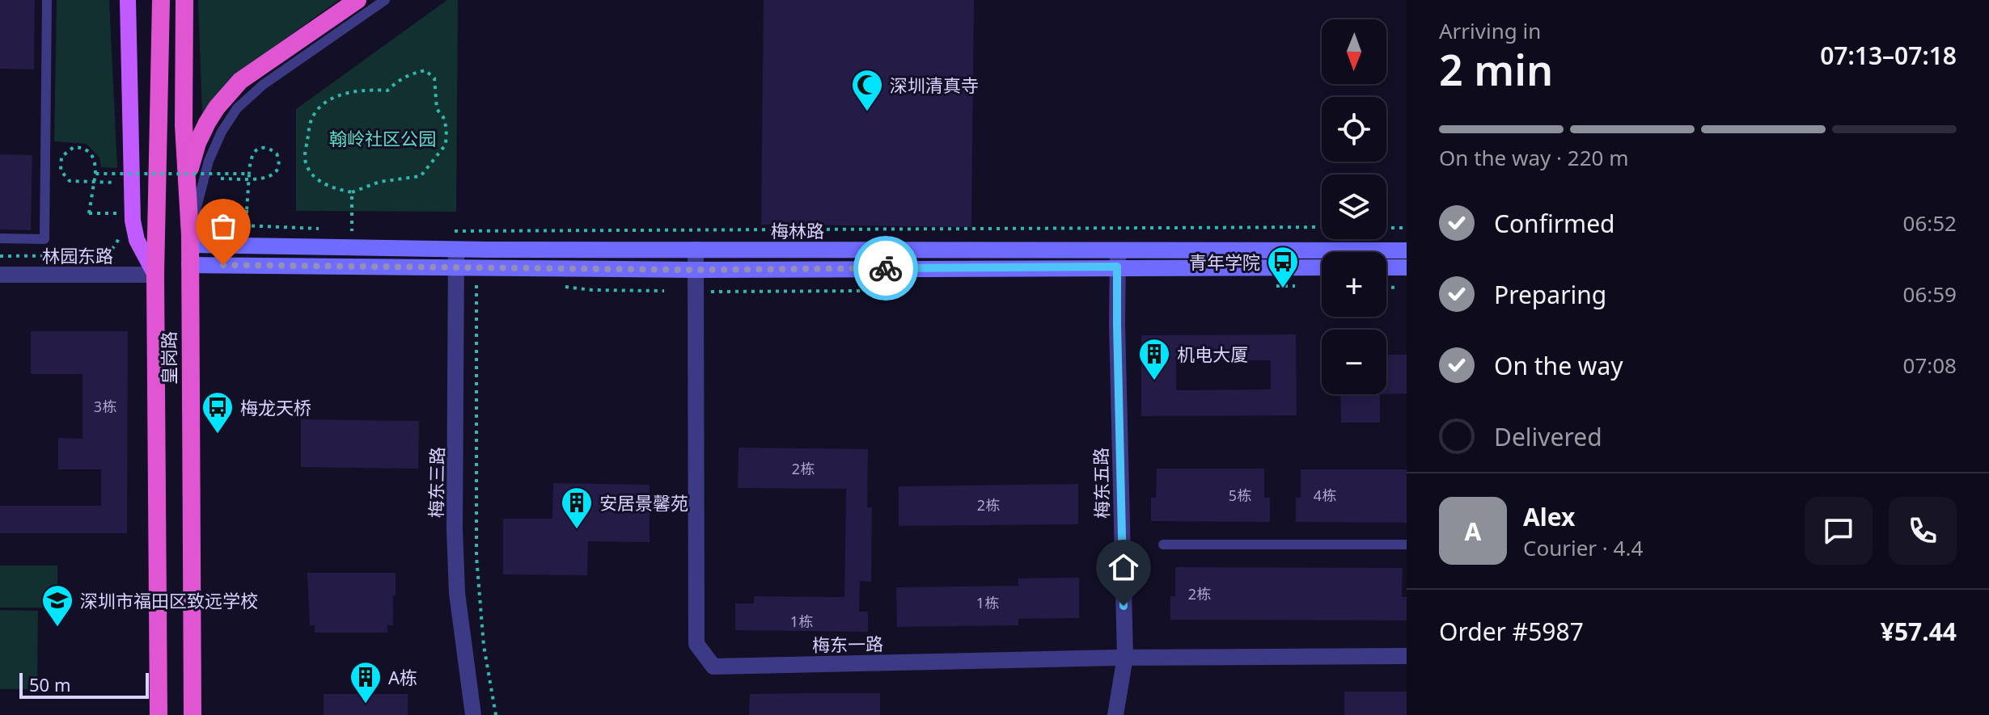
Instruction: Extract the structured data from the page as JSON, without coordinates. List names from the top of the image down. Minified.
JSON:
{"streets":{"highway":["皇岗路"],"main road":["梅林路"],"street":["林园东路","梅东三路","梅东五路","梅东一路"]},"crossings":[["梅林路","皇岗路"],["梅林路","梅东三路"],["梅林路","梅东五路"],["梅林路","梅东一路"],["林园东路","皇岗路"],["梅东五路","梅东一路"]],"parks":["翰岭社区公园"],"places":{"mosque":["深圳清真寺"],"bus stop":["青年学院","梅龙天桥"],"building":["机电大厦","安居景馨苑","A栋"],"school or university":["深圳市福田区致远学校"]},"house_numbers":["3栋","2栋","5栋","4栋","2栋","2栋","1栋","1栋"],"scale_bar":"50 m","north":"bottom","page":{"heading":["2 min","Arriving in","07:13–07:18"],"panel":["Alex","Courier · 4.4","Order #5987","¥57.44"],"map_buttons":["+","−"],"bar":"On the way · 220 m","list":[["Confirmed","06:52"],["Preparing","06:59"],["On the way","07:08"],"Delivered"],"round":"A","scale":"50 m"}}
